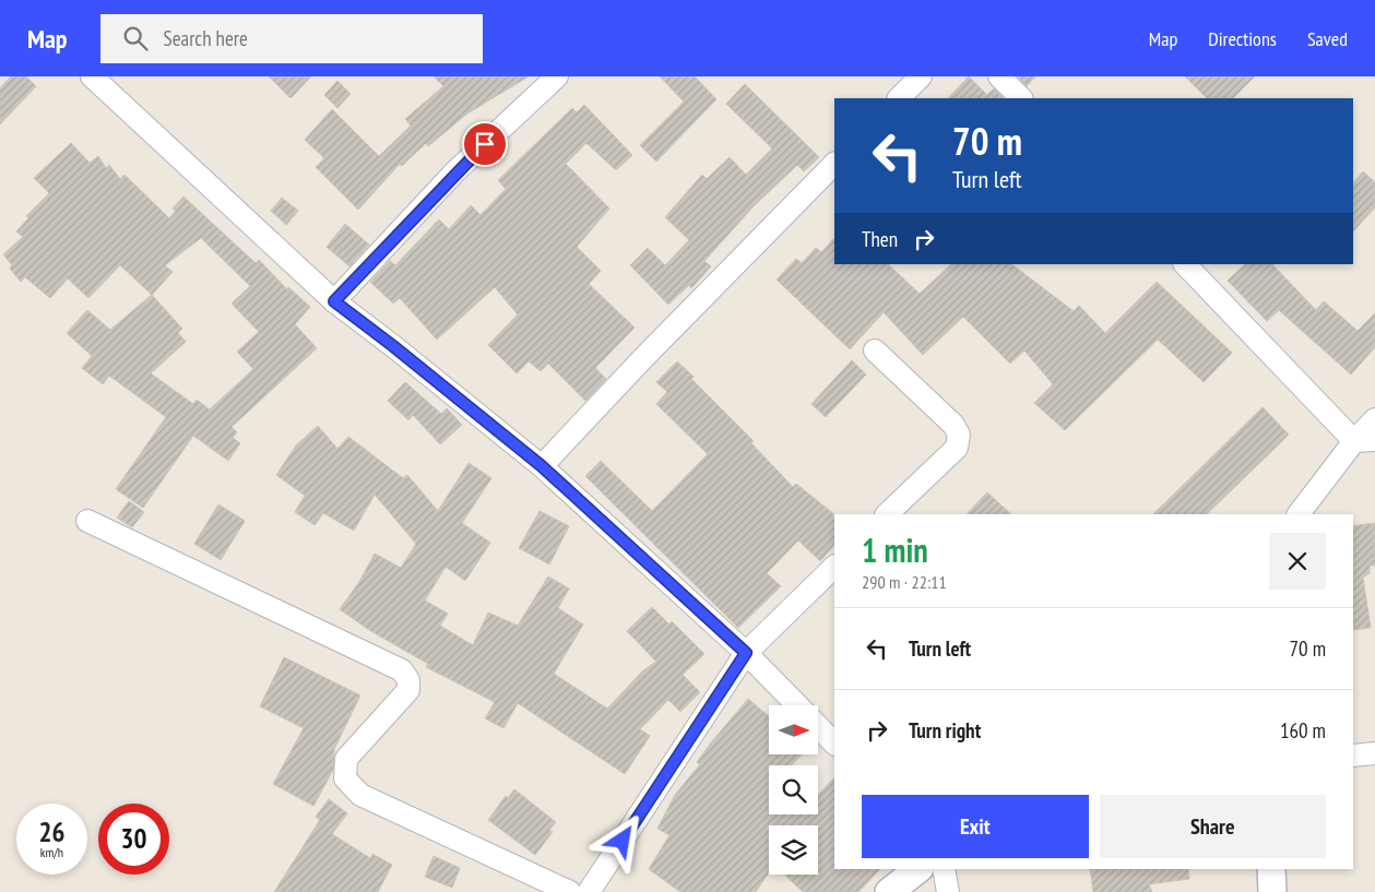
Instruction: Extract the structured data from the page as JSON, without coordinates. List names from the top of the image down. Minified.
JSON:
{"north":"right","page":{"header":"Map","search":"Search here","nav":["Map","Directions","Saved"],"turn":["70 m","Turn left"],"then":"Then","heading":["1 min","290 m · 22:11"],"list":[{"name":"Turn left","value":"70 m"},{"name":"Turn right","value":"160 m"}],"buttons":["Exit","Share"],"speed":"26 km/h","limit":"30"}}
